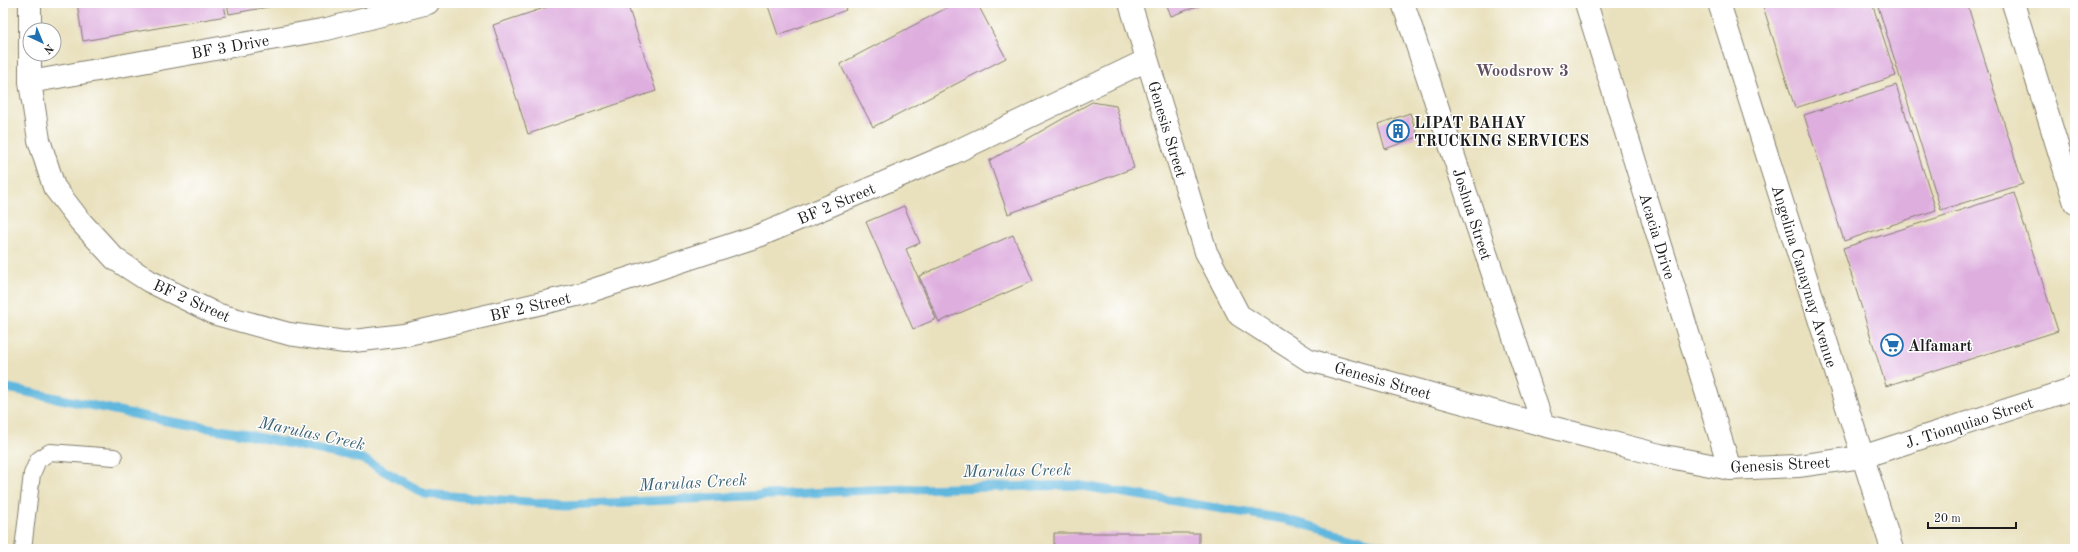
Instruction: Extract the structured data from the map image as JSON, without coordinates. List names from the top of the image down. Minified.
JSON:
{"streets":{"street":["BF 3 Drive","Genesis Street","BF 2 Street","Joshua Street","Acacia Drive","Angelina Canaynay Avenue","J. Tionquiao Street"]},"crossings":[["BF 3 Drive","BF 2 Street"],["Genesis Street","BF 2 Street"],["Genesis Street","Joshua Street"],["Genesis Street","Acacia Drive"],["Genesis Street","Angelina Canaynay Avenue"],["Genesis Street","J. Tionquiao Street"],["Angelina Canaynay Avenue","J. Tionquiao Street"]],"districts":["Woodsrow 3"],"water":["Marulas Creek"],"places":{"building":["LIPAT BAHAY TRUCKING SERVICES"],"supermarket":["Alfamart"]},"scale_bar":"20 m","north":"bottom right"}
